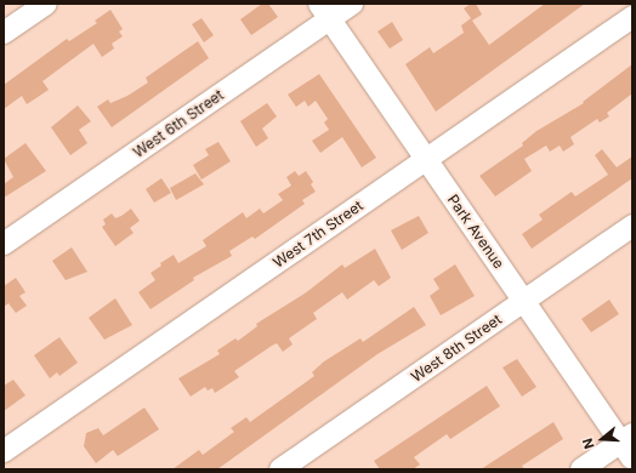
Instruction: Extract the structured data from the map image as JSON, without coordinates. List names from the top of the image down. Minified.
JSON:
{"streets":{"street":["West 6th Street","Park Avenue","West 7th Street","West 8th Street"]},"crossings":[["West 6th Street","Park Avenue"],["Park Avenue","West 7th Street"],["Park Avenue","West 8th Street"]],"north":"left"}
